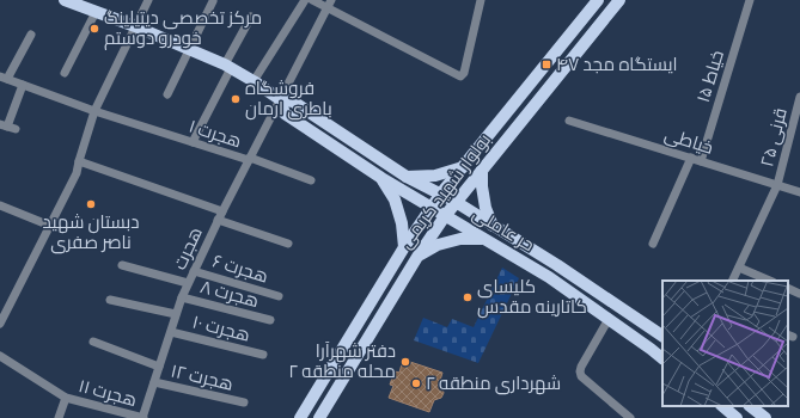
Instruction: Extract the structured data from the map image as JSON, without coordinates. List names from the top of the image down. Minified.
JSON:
{"streets":{"main road":["بولوار شهید کریمی","حر عاملی"],"street":["خیاط ۱۵","هجرت ۱","قرنی ۲۵","خیاطی","هجرت","هجرت ۶","هجرت ۸","هجرت ۱۰","هجرت ۱۲","هجرت ۱۱"]},"crossings":[["خیاط ۱۵","خیاطی"],["هجرت ۱","هجرت"],["قرنی ۲۵","خیاطی"],["بولوار شهید کریمی","حر عاملی"],["حر عاملی","هجرت"],["هجرت","هجرت ۶"],["هجرت","هجرت ۸"],["هجرت","هجرت ۱۰"],["هجرت","هجرت ۱۲"],["هجرت","هجرت ۱۱"]],"places":{"other":["مرکز تخصصی دیتیلینگ خودرو دوستم","فروشگاه باطری ارمان","دبستان شهید ناصر صفری","کلیسای کاتارینه مقدس","دفتر شهرآرا محله منطقه ۲","شهرداری منطقه ۲"],"transit":["ایستگاه مجد ۴۷"]}}
